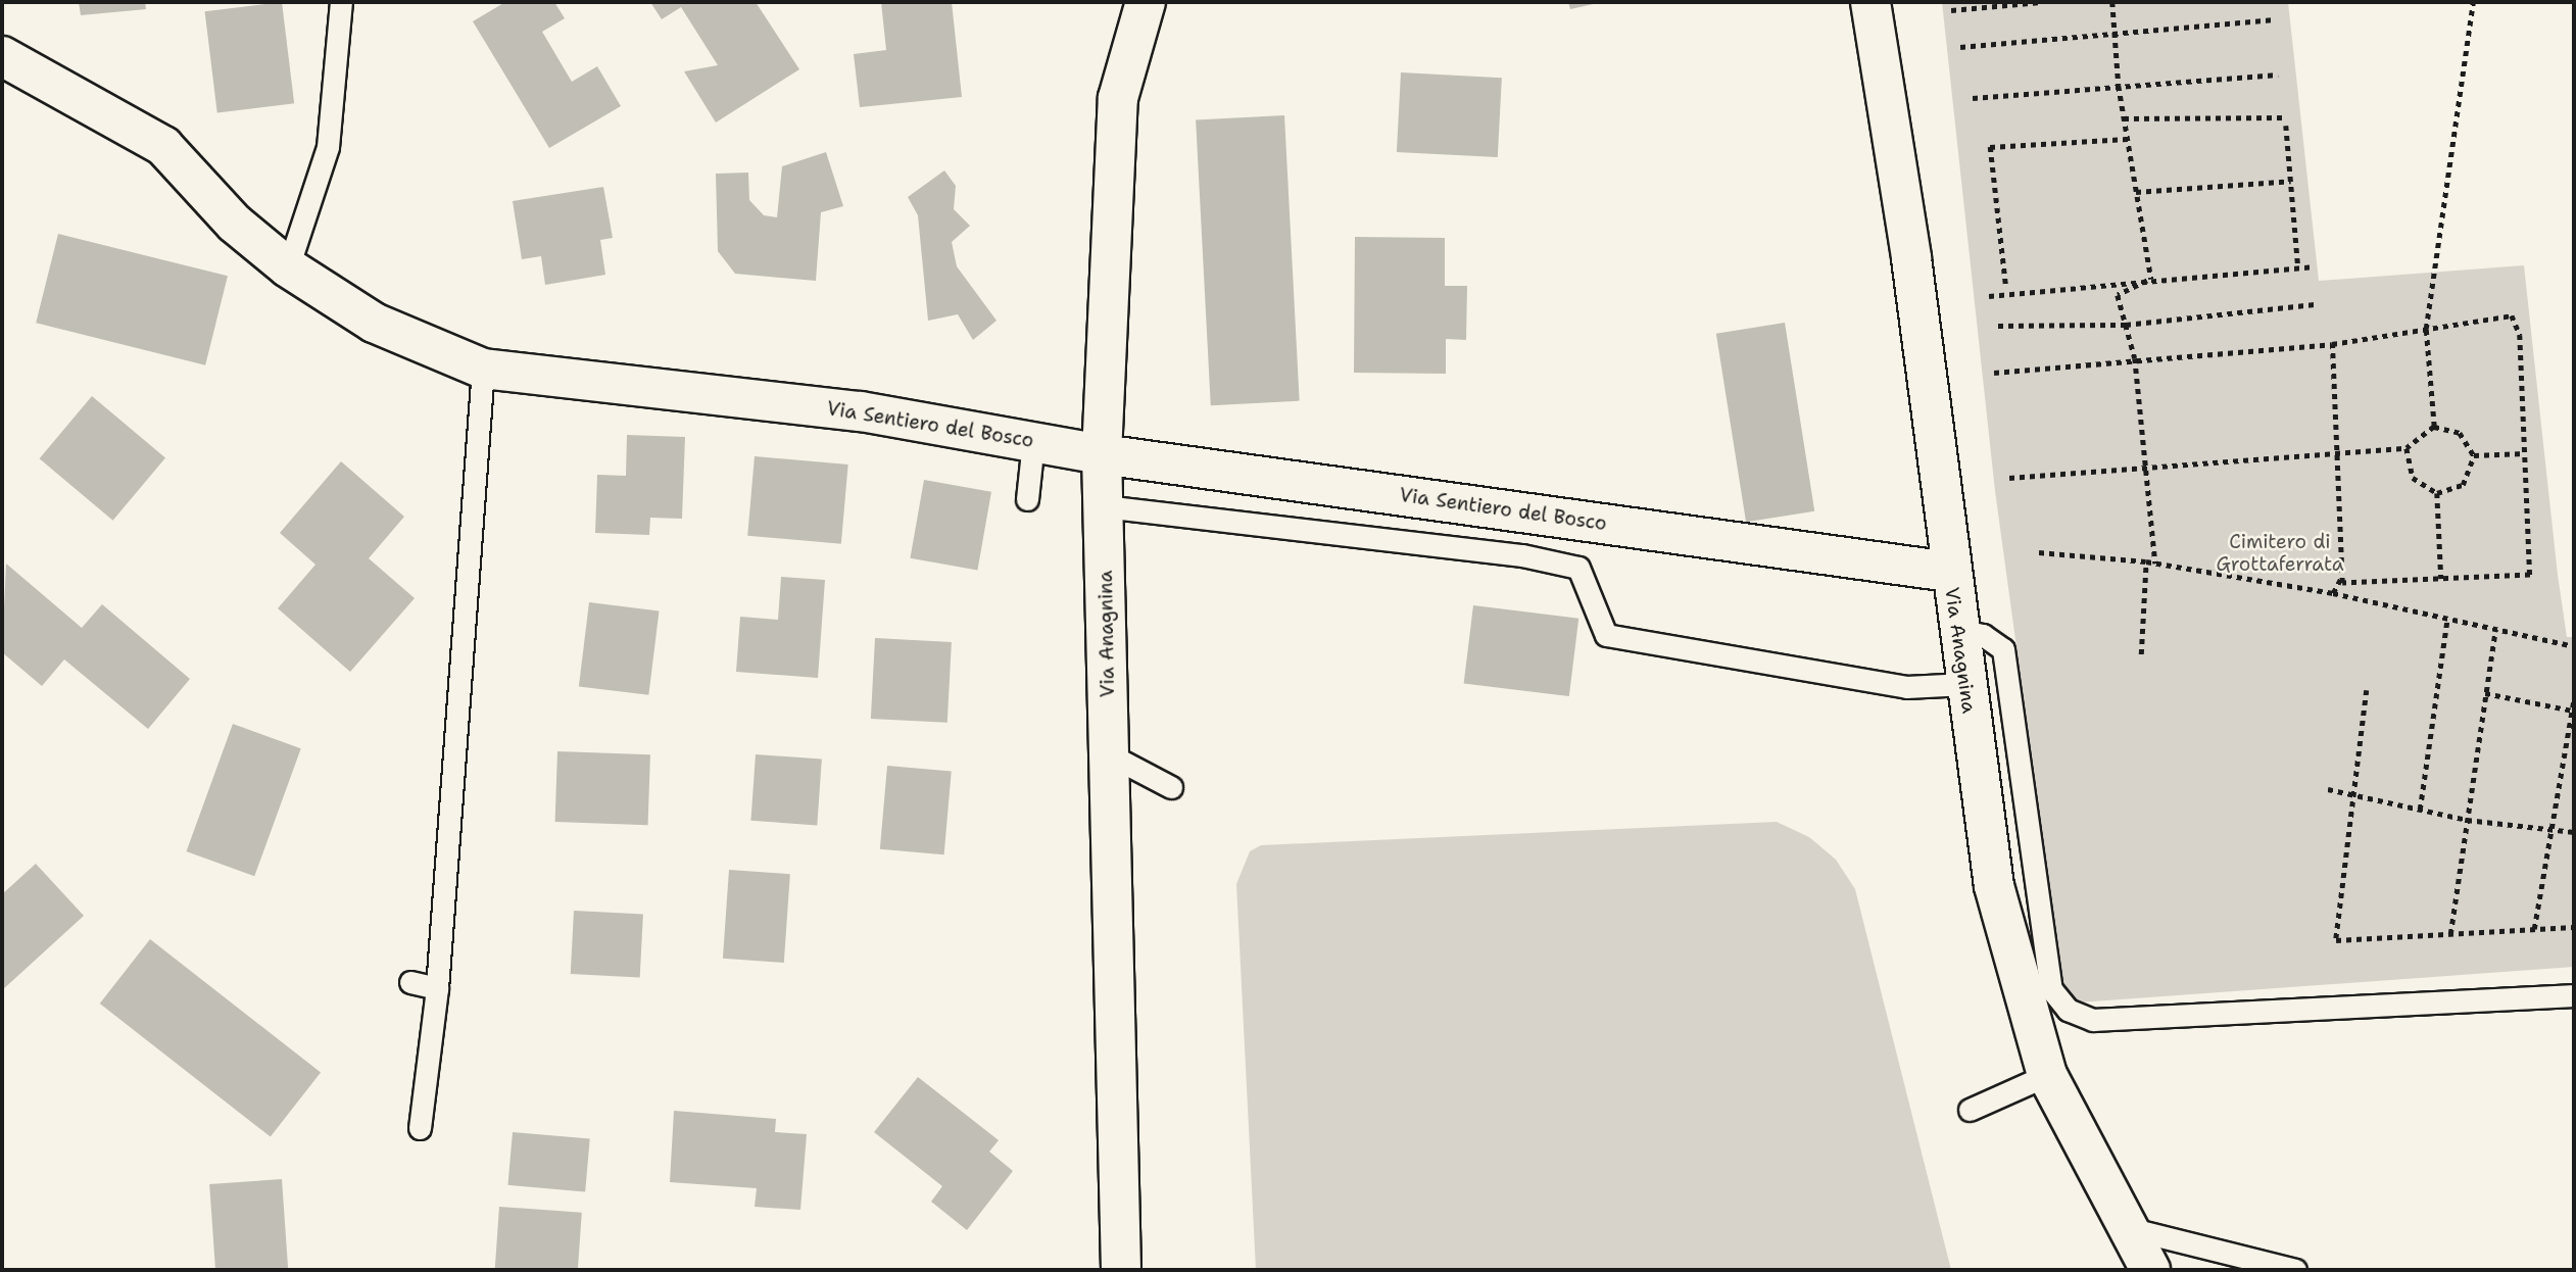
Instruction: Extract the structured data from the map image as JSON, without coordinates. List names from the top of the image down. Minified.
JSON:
{"streets":{"main road":["Via Sentiero del Bosco","Via Anagnina"]},"crossings":[["Via Sentiero del Bosco","Via Anagnina"]],"parks":["Cimitero di Grottaferrata"]}
